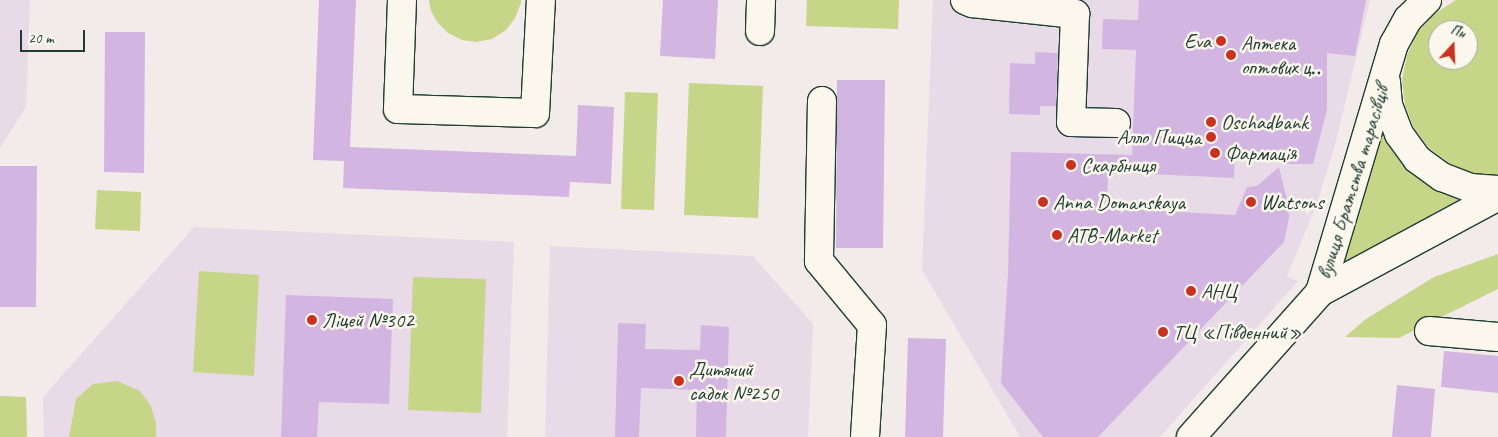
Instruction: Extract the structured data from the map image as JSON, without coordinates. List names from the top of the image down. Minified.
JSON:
{"streets":{"street":["вулиця Братства тарасівців"]},"places":["Eva","Аптека оптових ц‥","Oschadbank","Алло Пицца","Фармація","Скарбниця","Anna Domanskaya","Watsons","ATB-Market","АНЦ","Ліцей №302","ТЦ «Південний»","Дитячий садок №250"],"scale_bar":"20 m","north":"top"}
